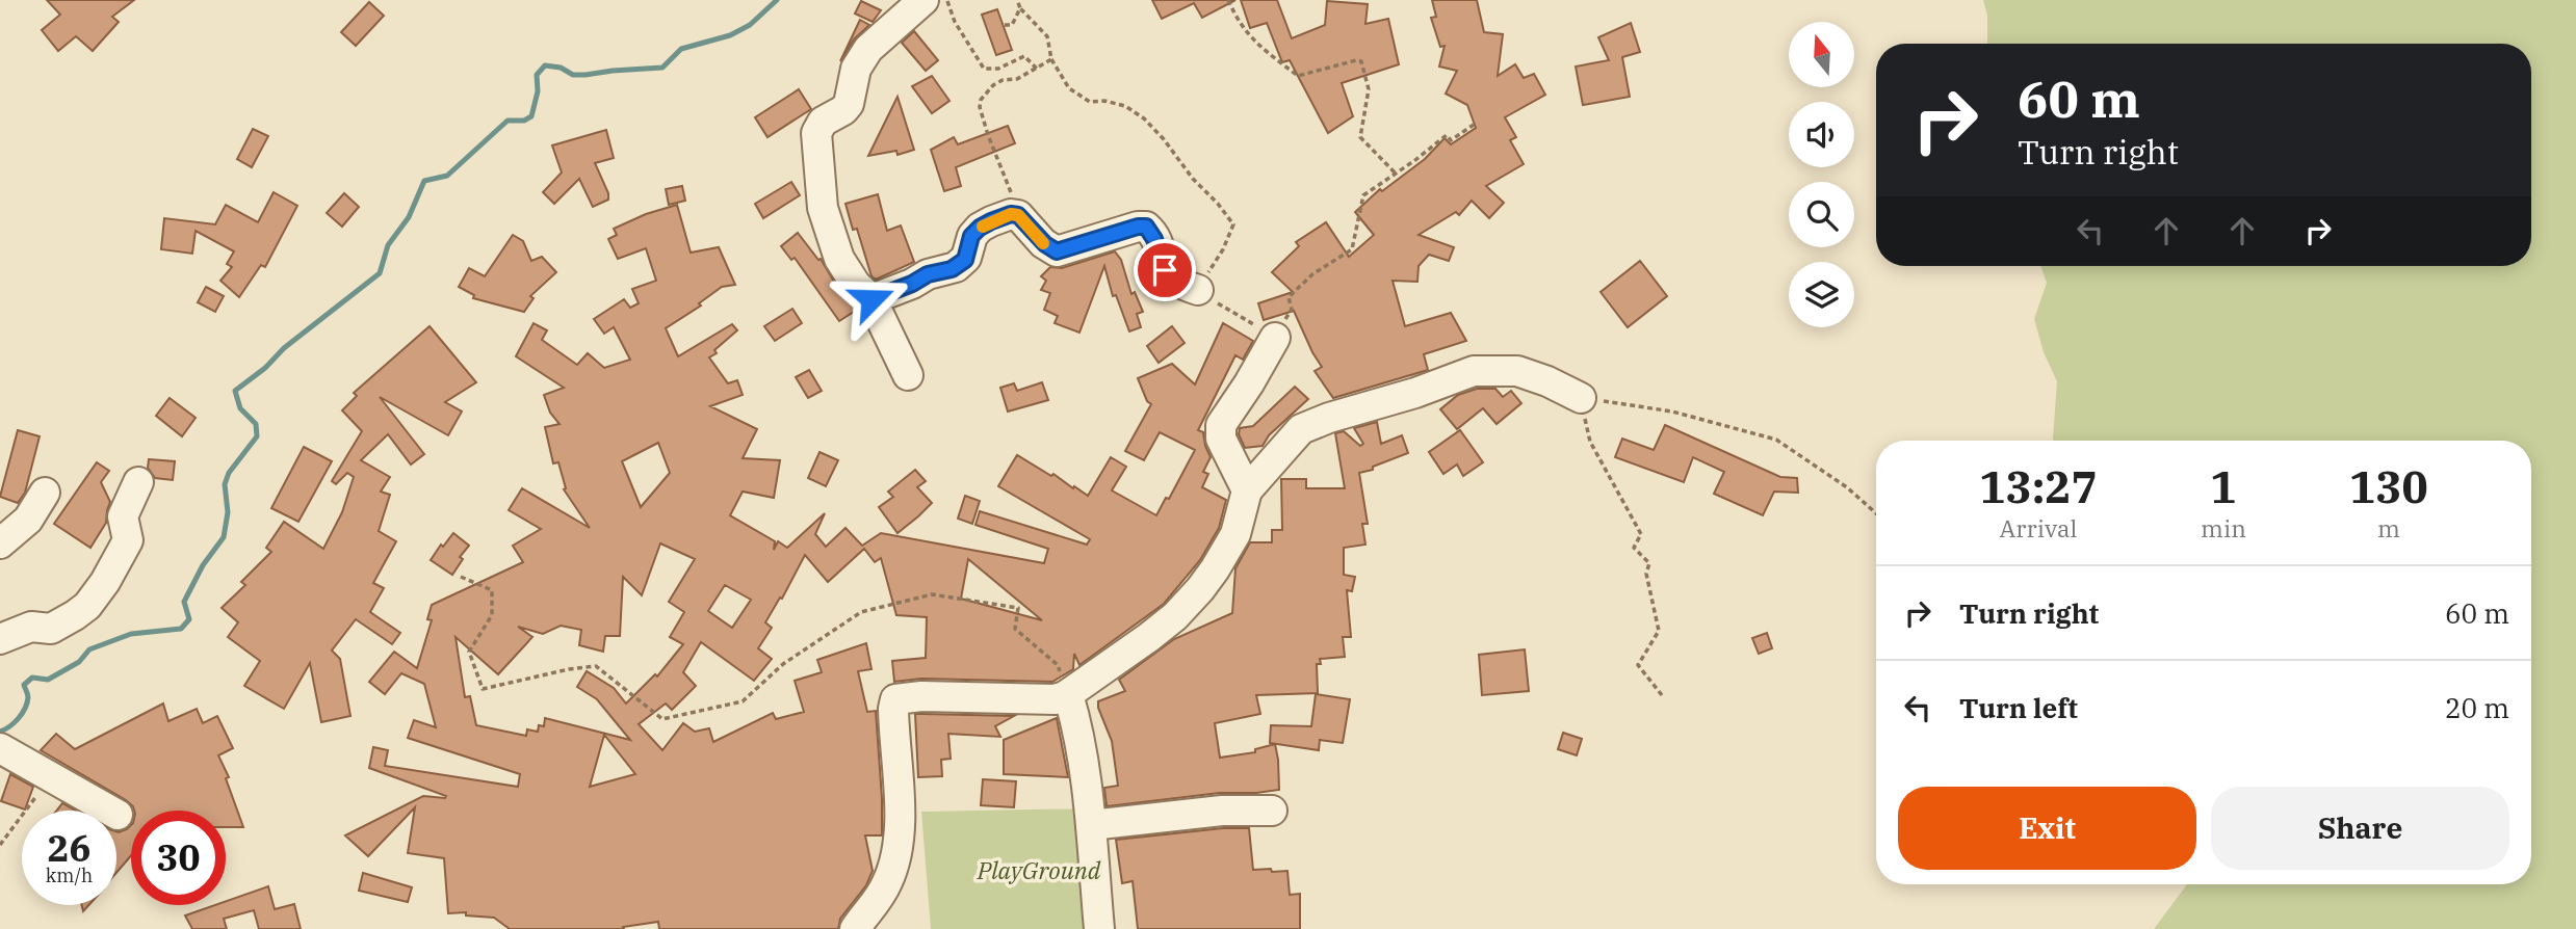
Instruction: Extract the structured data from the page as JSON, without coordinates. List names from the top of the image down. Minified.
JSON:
{"parks":["PlayGround"],"north":"top","page":{"turn":["60 m","Turn right"],"eta":["13:27","Arrival","1","min","130","m"],"list":[{"name":"Turn right","value":"60 m"},{"name":"Turn left","value":"20 m"}],"buttons":["Exit","Share"],"speed":"26 km/h","limit":"30"}}
